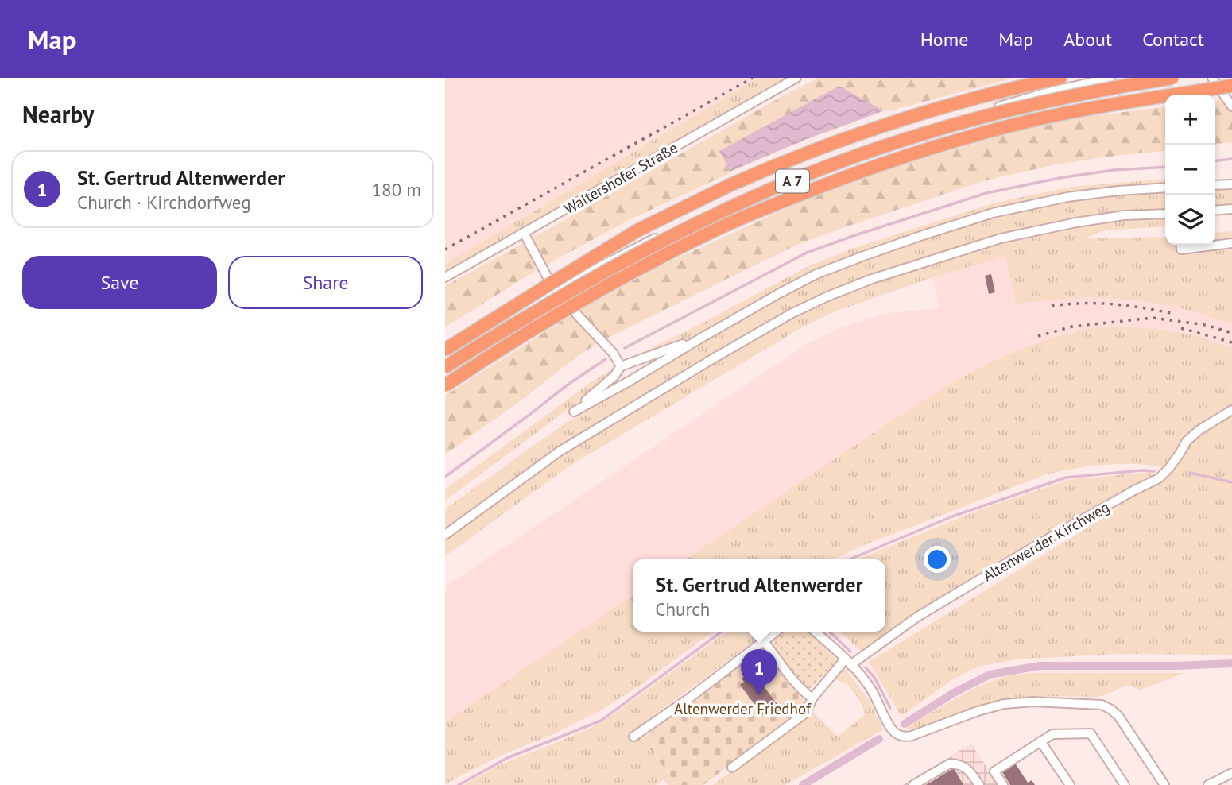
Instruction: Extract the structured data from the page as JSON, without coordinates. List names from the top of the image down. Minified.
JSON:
{"streets":{"highway":["A 7"],"street":["Waltershofer Straße","Altenwerder Kirchweg"]},"parks":["Altenwerder Friedhof"],"page":{"header":"Map","nav":["Home","Map","About","Contact"],"heading":"Nearby","map_buttons":["+","−"],"list":[{"mark":"1","name":"St. Gertrud Altenwerder","note":"Church · Kirchdorfweg","value":"180 m"}],"buttons":["Save","Share"],"popup":["St. Gertrud Altenwerder","Church"],"pins":"1"}}
